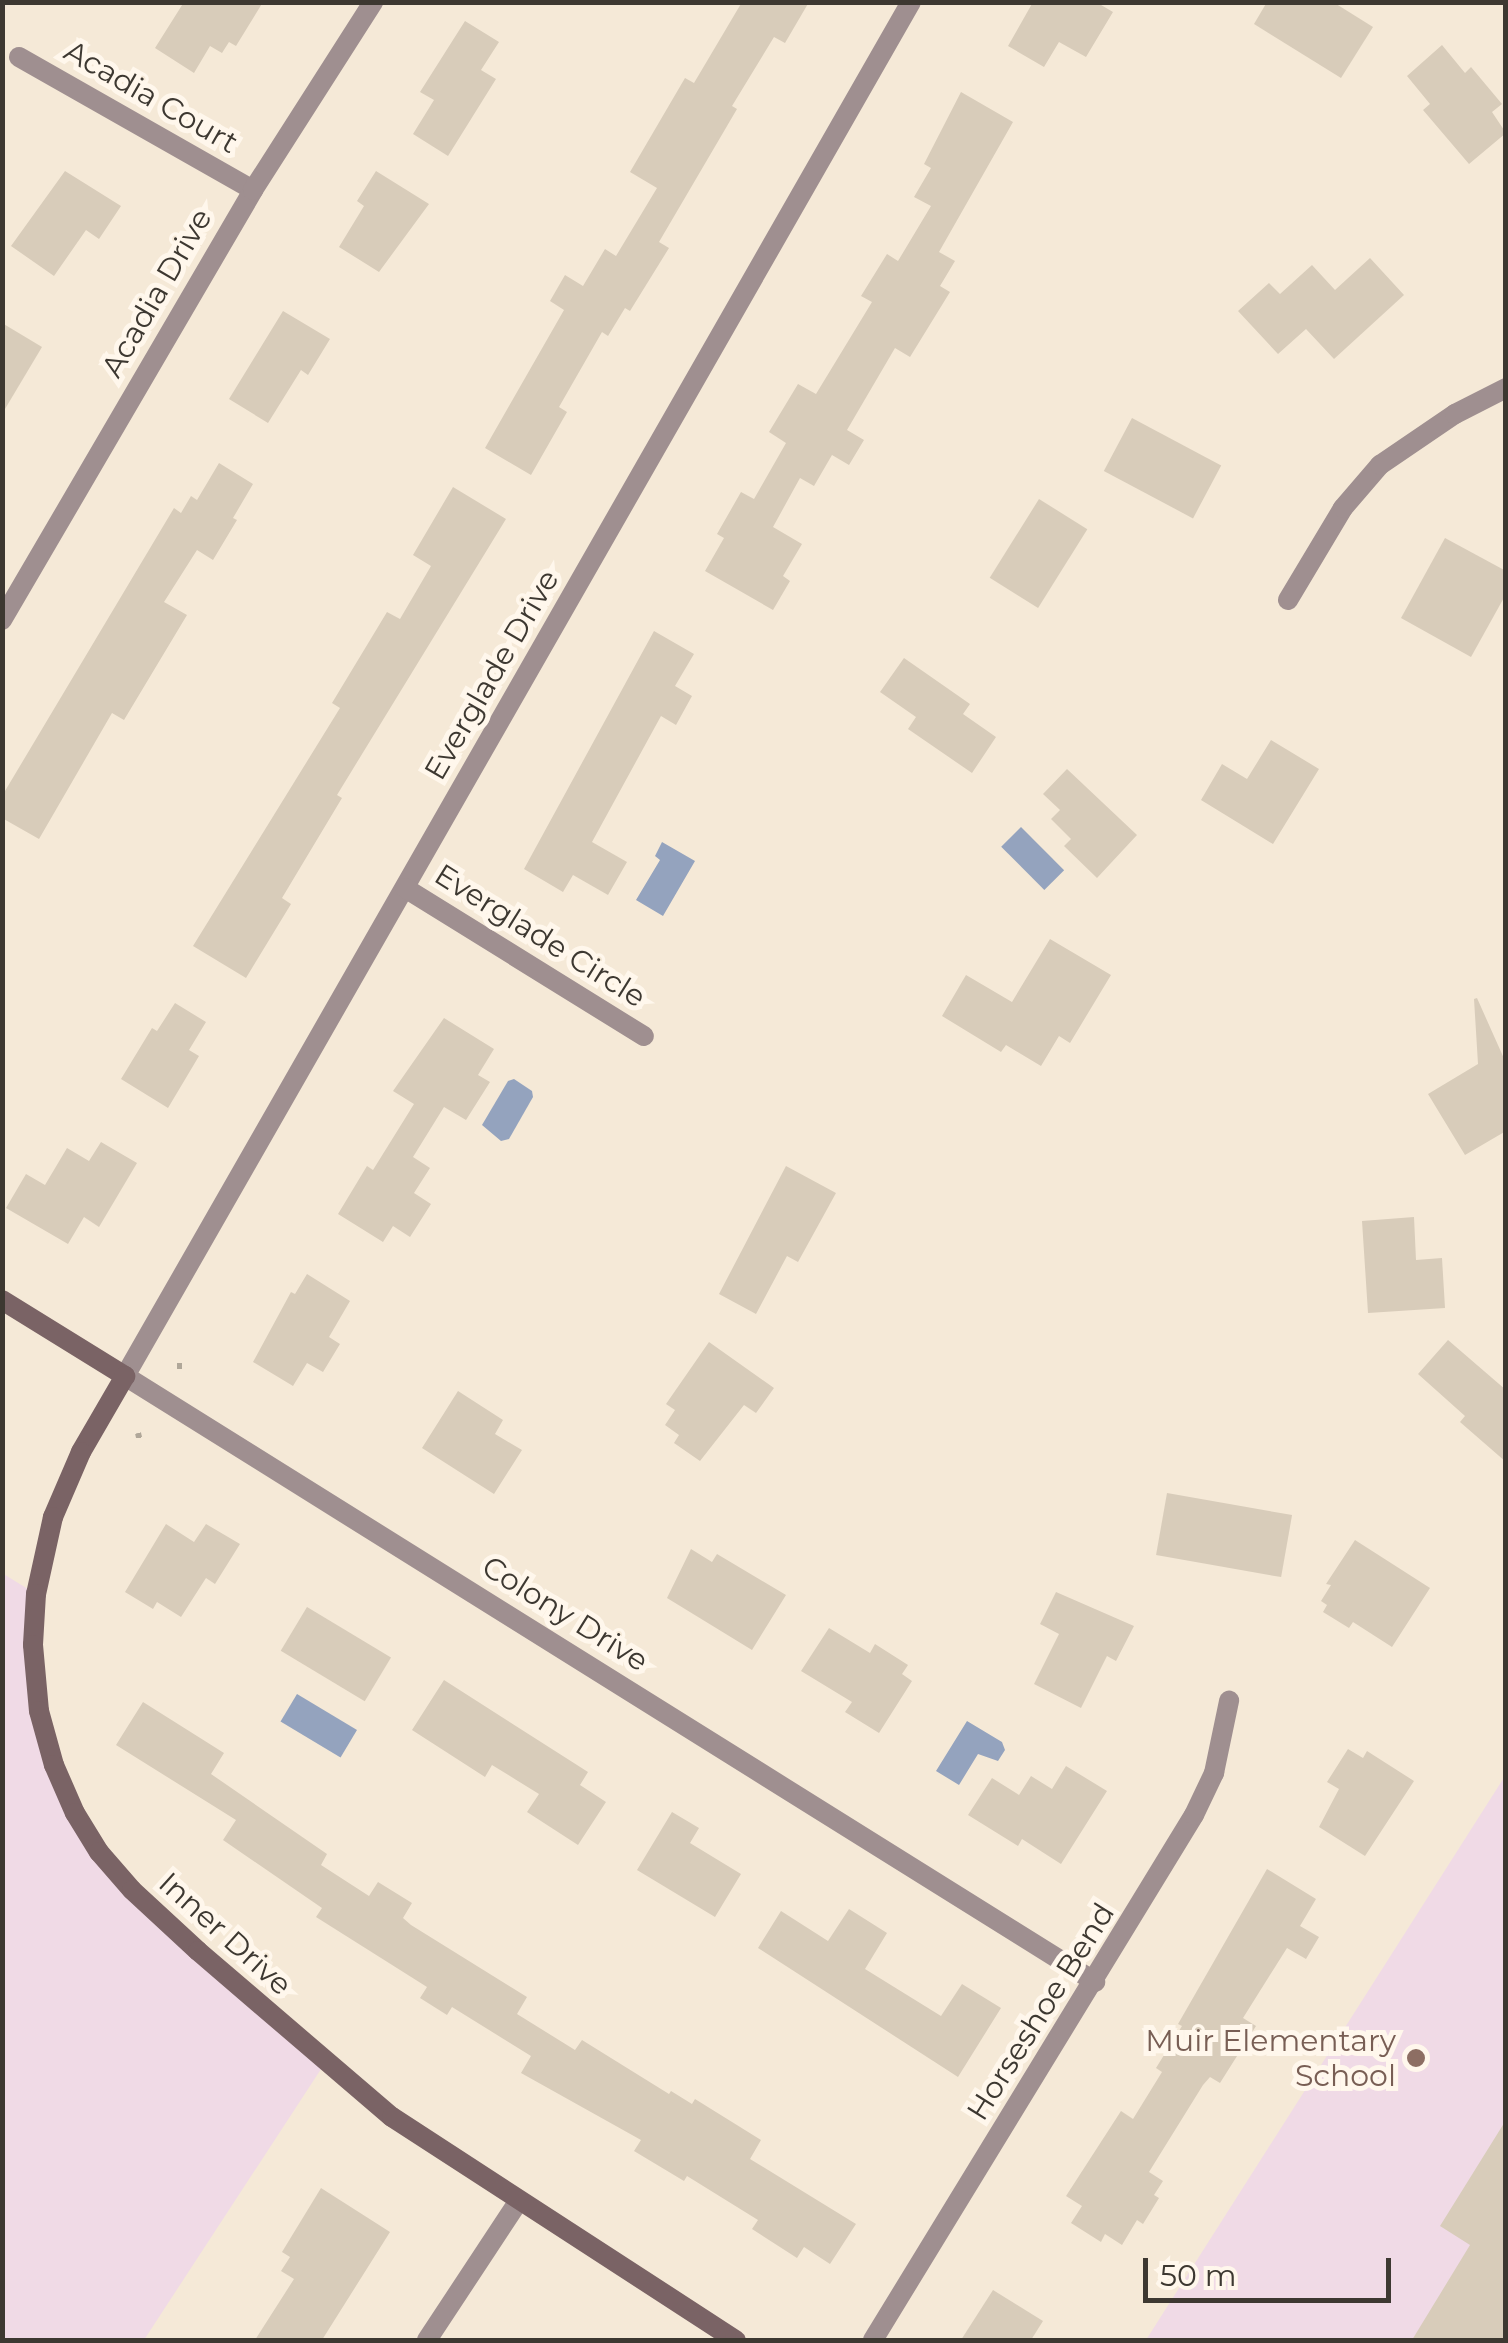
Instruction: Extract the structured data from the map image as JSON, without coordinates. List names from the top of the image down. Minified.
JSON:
{"streets":{"street":["Acadia Court","Acadia Drive","Everglade Drive","Everglade Circle","Colony Drive","Inner Drive","Horseshoe Bend"]},"crossings":[["Acadia Court","Acadia Drive"],["Everglade Drive","Everglade Circle"],["Everglade Drive","Colony Drive"],["Everglade Drive","Inner Drive"],["Colony Drive","Inner Drive"],["Colony Drive","Horseshoe Bend"]],"places":["Muir Elementary School"],"scale_bar":"50 m"}
